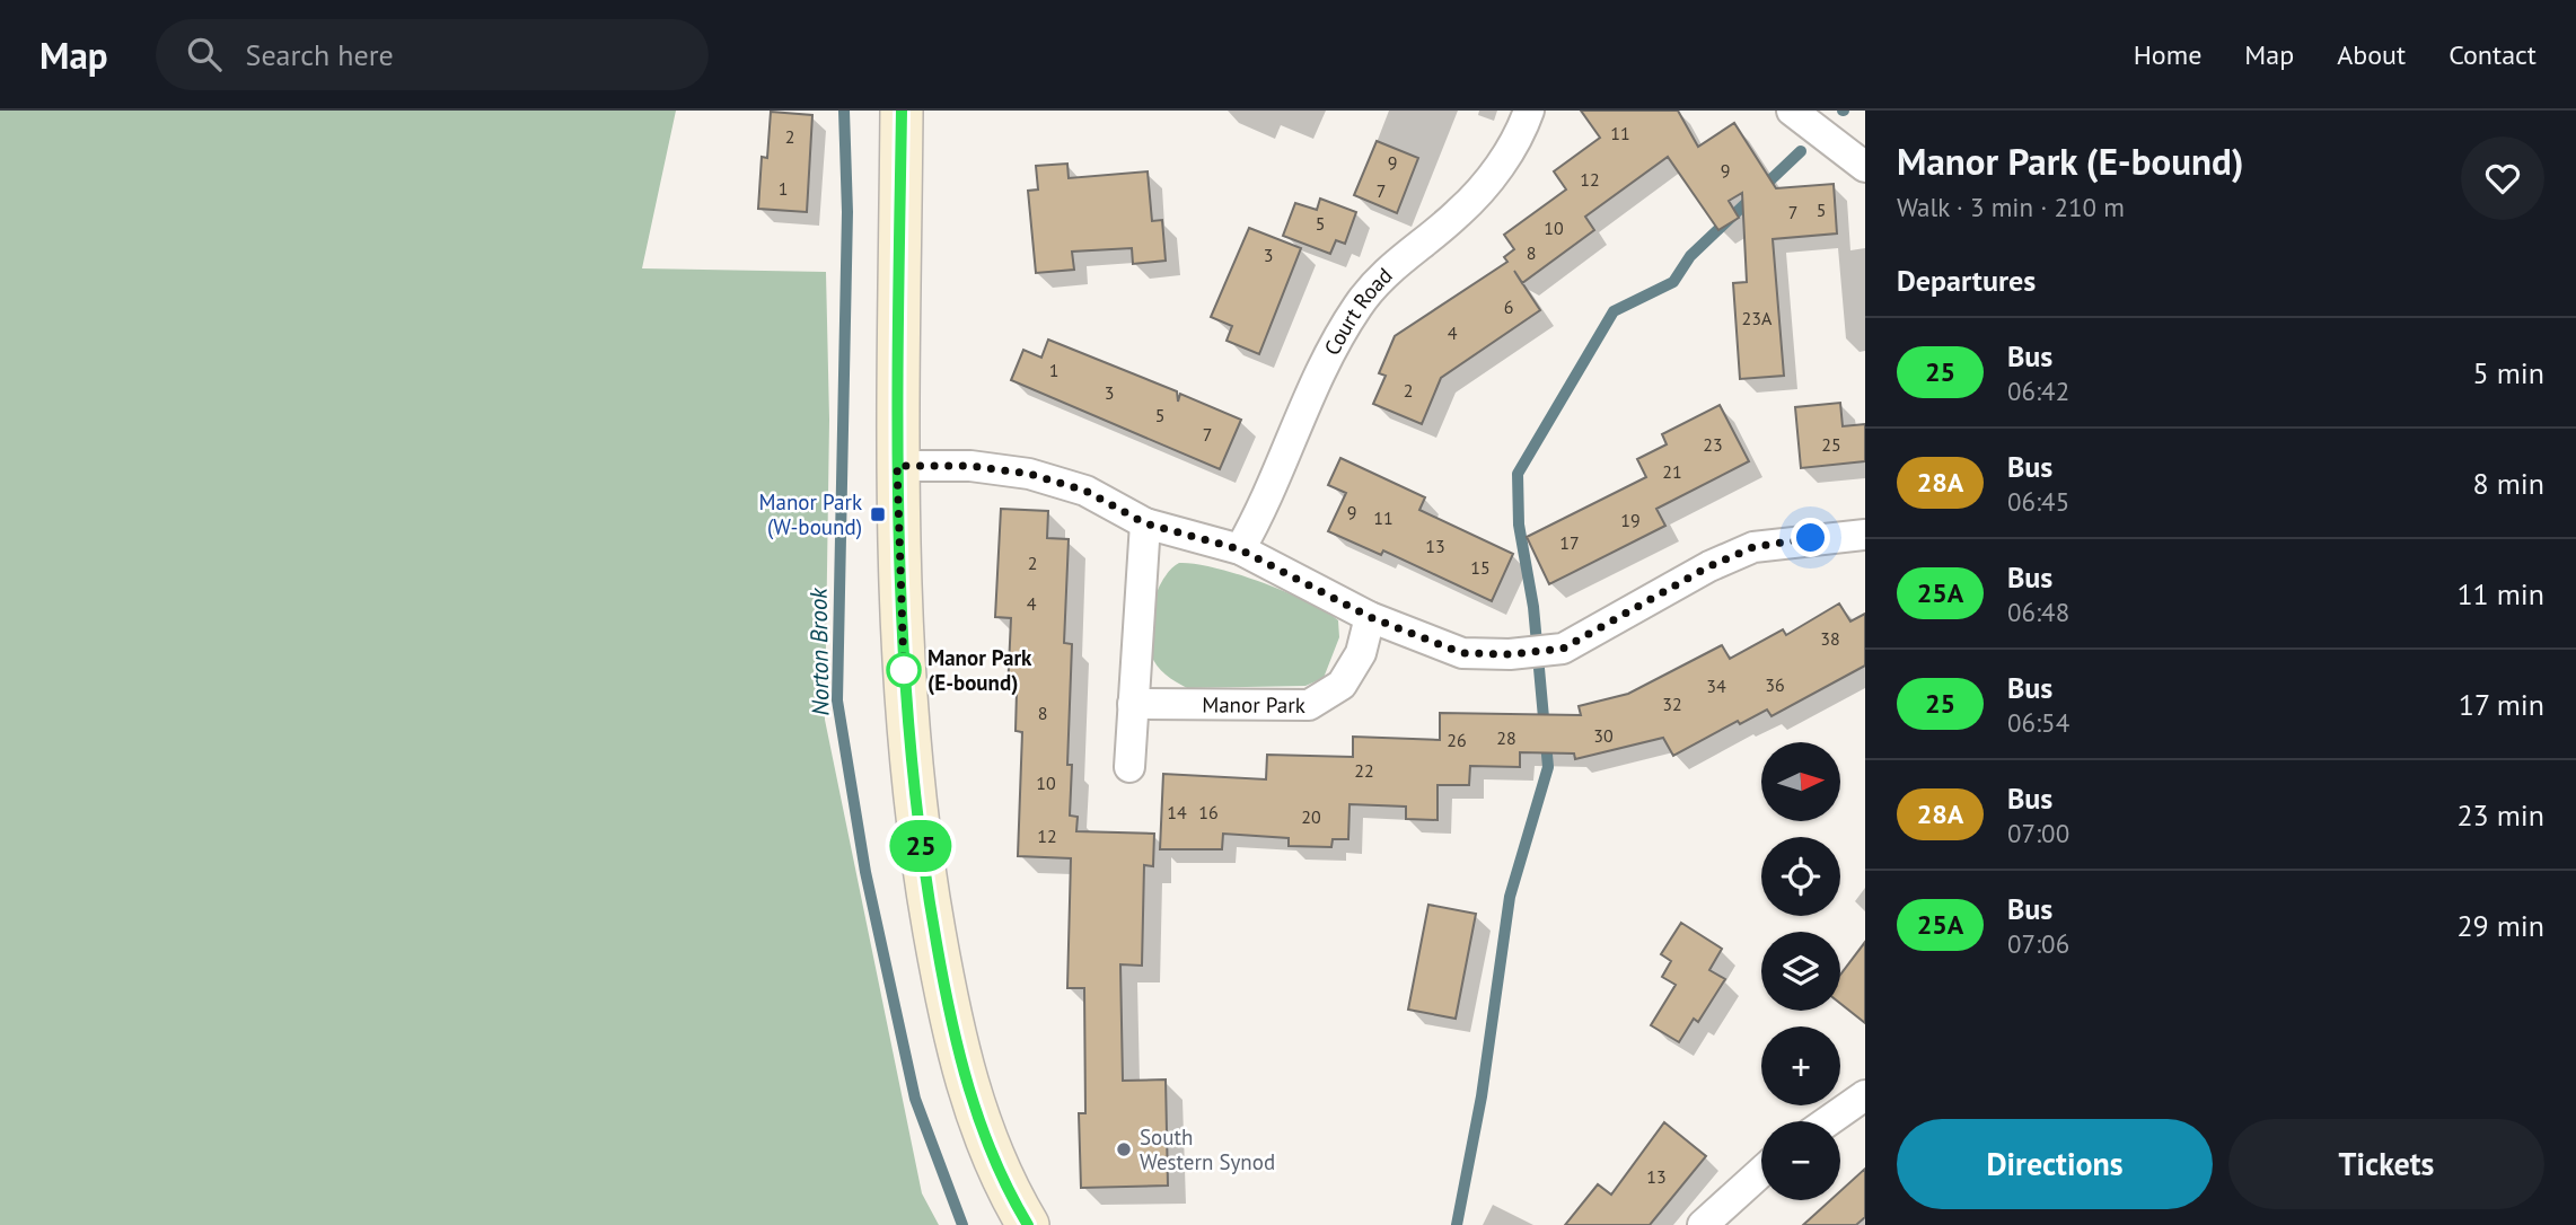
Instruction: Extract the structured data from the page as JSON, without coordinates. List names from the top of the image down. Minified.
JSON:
{"streets":{"street":["Court Road","Manor Park"]},"water":["Norton Brook"],"places":{"transit":["Manor Park (W-bound)"],"other":["Manor Park (E-bound)","South Western Synod"]},"lines":["bus line 25"],"house_numbers":["11","2","9","9","12","1","7","5","7","5","10","8","3","6","23A","4","1","2","3","5","7","23","25","21","9","11","19","17","13","2","15","4","38","36","34","32","8","30","28","26","22","10","14","16","20","12","13"],"north":"right","page":{"header":"Map","search":"Search here","nav":["Home","Map","About","Contact"],"on_map":"25","heading":[["Manor Park (E-bound)","Walk · 3 min · 210 m"],"Departures"],"list":[{"mark":"25","name":"Bus","note":"06:42","value":"5 min"},{"mark":"28A","name":"Bus","note":"06:45","value":"8 min"},{"mark":"25A","name":"Bus","note":"06:48","value":"11 min"},{"mark":"25","name":"Bus","note":"06:54","value":"17 min"},{"mark":"28A","name":"Bus","note":"07:00","value":"23 min"},{"mark":"25A","name":"Bus","note":"07:06","value":"29 min"}],"map_buttons":["+","−"],"buttons":["Directions","Tickets"]}}
